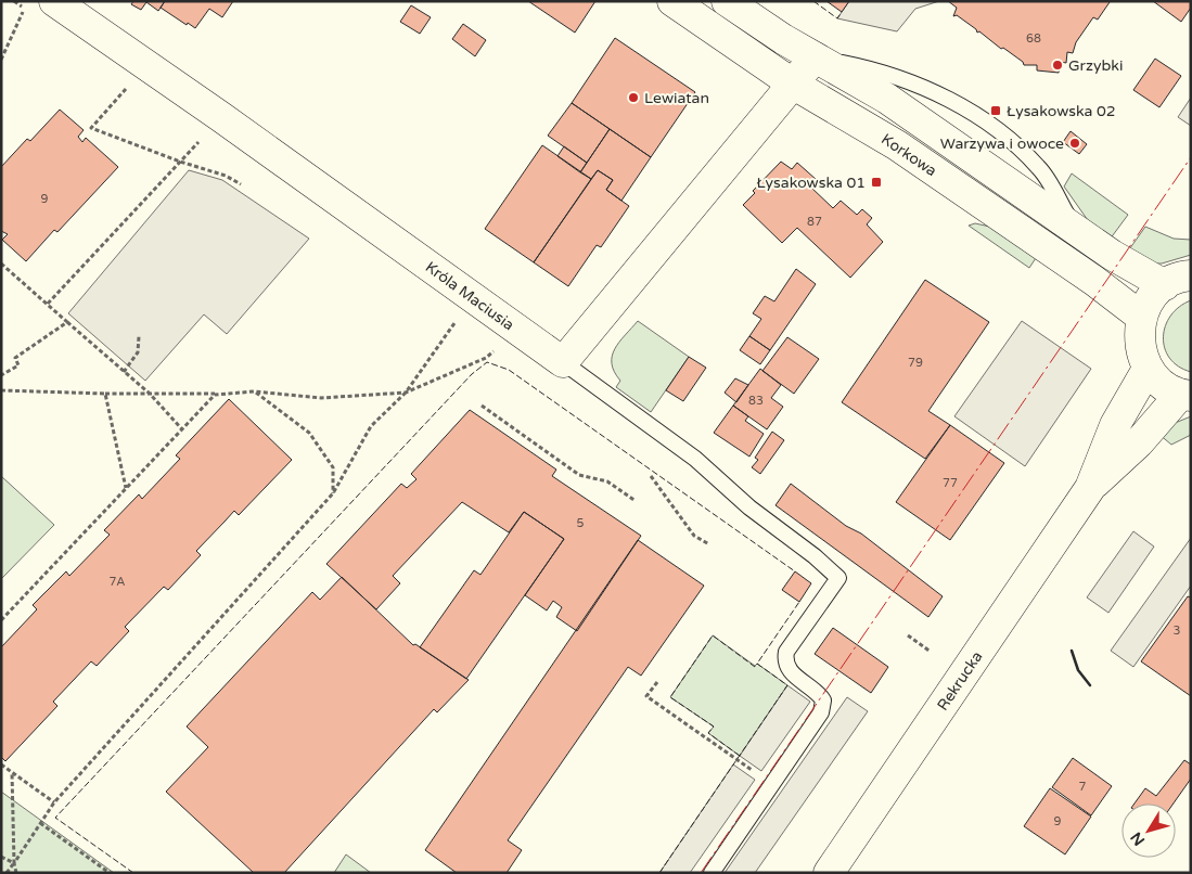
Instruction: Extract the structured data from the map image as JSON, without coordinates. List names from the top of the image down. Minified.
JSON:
{"streets":{"street":["Korkowa","Króla Maciusia","Rekrucka"]},"places":{"other":["Grzybki","Lewiatan","Warzywa i owoce"],"transit":["Łysakowska 02","Łysakowska 01"]},"house_numbers":["68","9","87","79","83","77","5","7A","3","7","9"],"north":"bottom left"}
